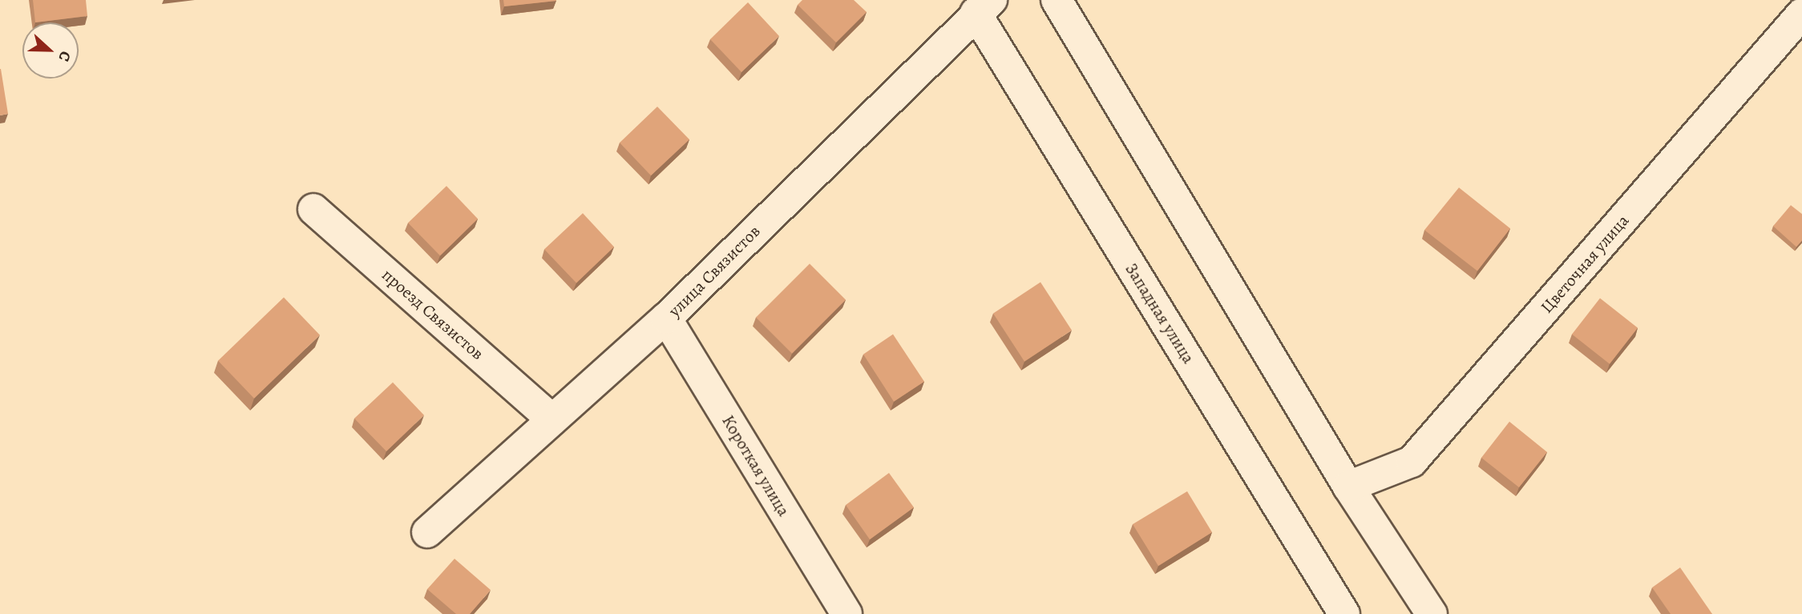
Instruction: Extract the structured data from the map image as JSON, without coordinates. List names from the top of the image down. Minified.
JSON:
{"streets":{"street":["Цветочная улица","улица Связистов","Западная улица","проезд Связистов","Короткая улица"]},"crossings":[["улица Связистов","Западная улица"],["улица Связистов","проезд Связистов"],["улица Связистов","Короткая улица"]],"north":"right"}
